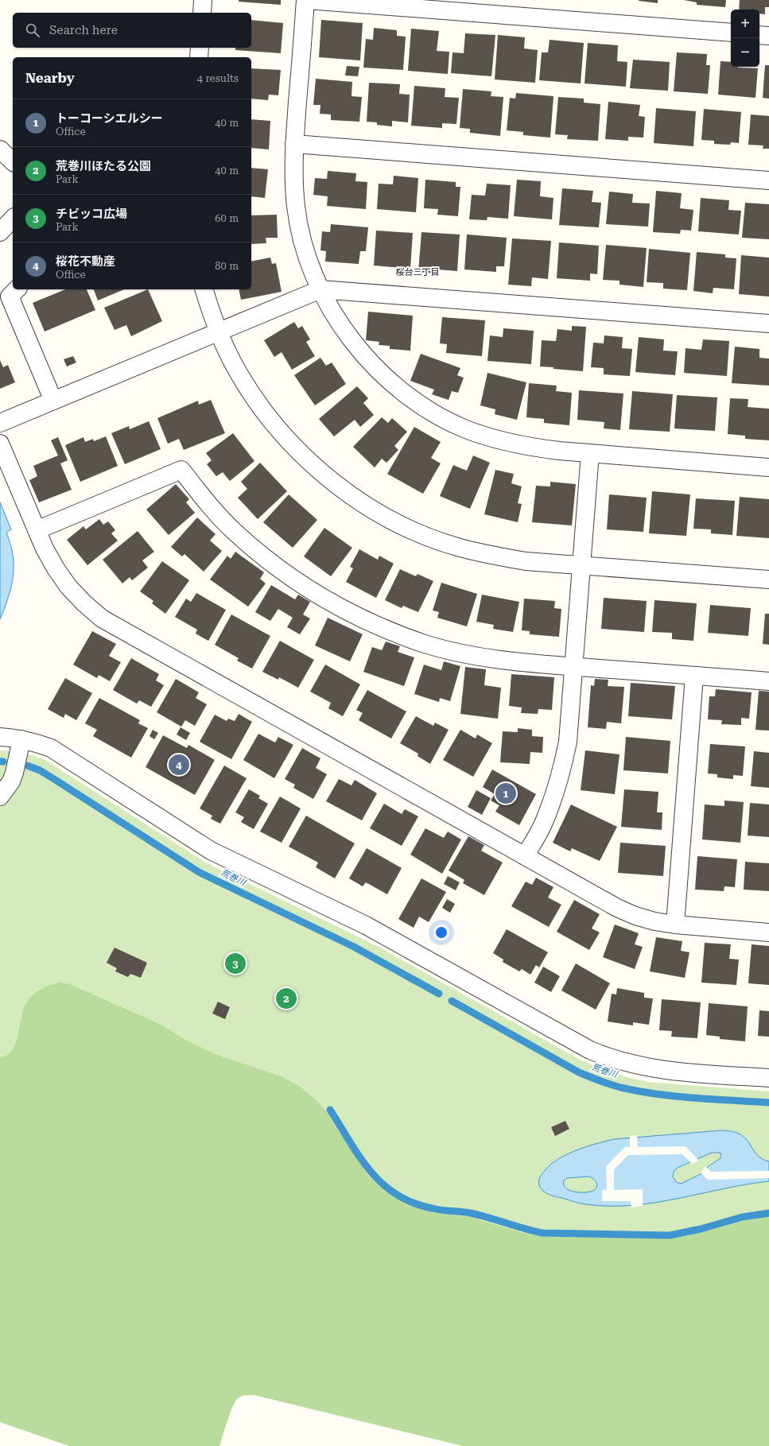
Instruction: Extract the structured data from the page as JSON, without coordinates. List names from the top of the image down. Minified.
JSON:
{"districts":["桜台三丁目"],"water":["荒巻川"],"page":{"map_buttons":["+","−"],"search":"Search here","heading":["Nearby","4 results"],"list":[{"mark":"1","name":"トーコーシエルシー","note":"Office","value":"40 m"},{"mark":"2","name":"荒巻川ほたる公園","note":"Park","value":"40 m"},{"mark":"3","name":"チビッコ広場","note":"Park","value":"60 m"},{"mark":"4","name":"桜花不動産","note":"Office","value":"80 m"}],"pins":["4","1","3","2"]}}
